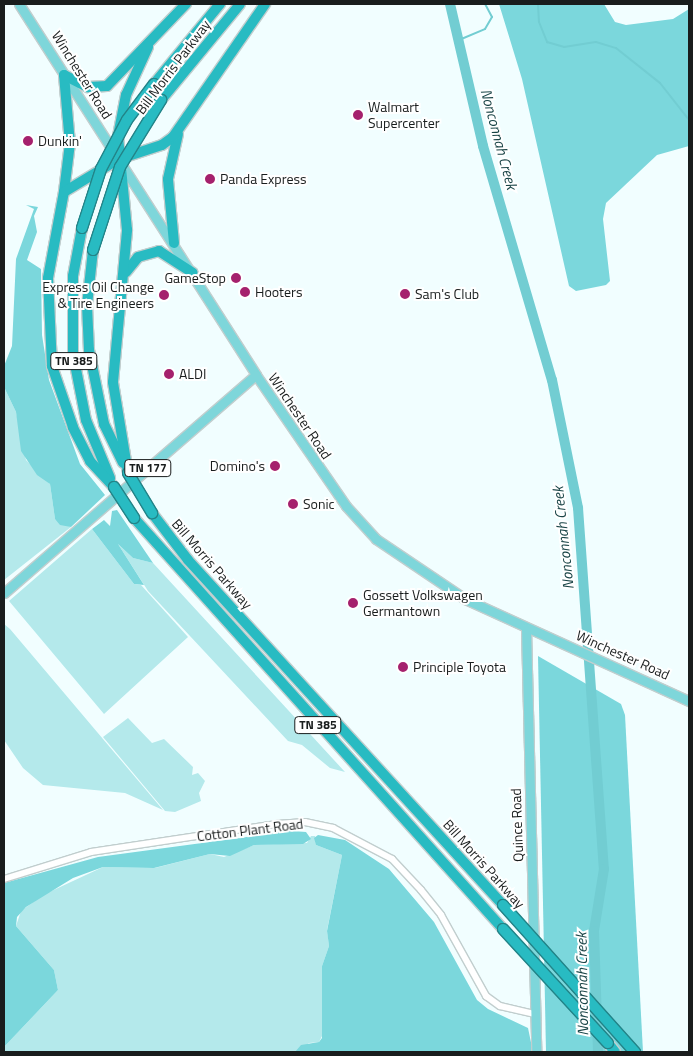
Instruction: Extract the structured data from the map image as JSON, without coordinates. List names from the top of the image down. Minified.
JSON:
{"streets":{"highway":["Bill Morris Parkway","TN 385"],"main road":["Winchester Road","TN 177","Quince Road"],"street":["Cotton Plant Road"]},"crossings":[["Winchester Road","TN 177"],["Winchester Road","Quince Road"],["Quince Road","Cotton Plant Road"]],"water":["Nonconnah Creek"],"places":["Walmart Supercenter","Dunkin'","Panda Express","GameStop","Hooters","Sam's Club","Express Oil Change & Tire Engineers","ALDI","Domino's","Sonic","Gossett Volkswagen Germantown","Principle Toyota"]}
